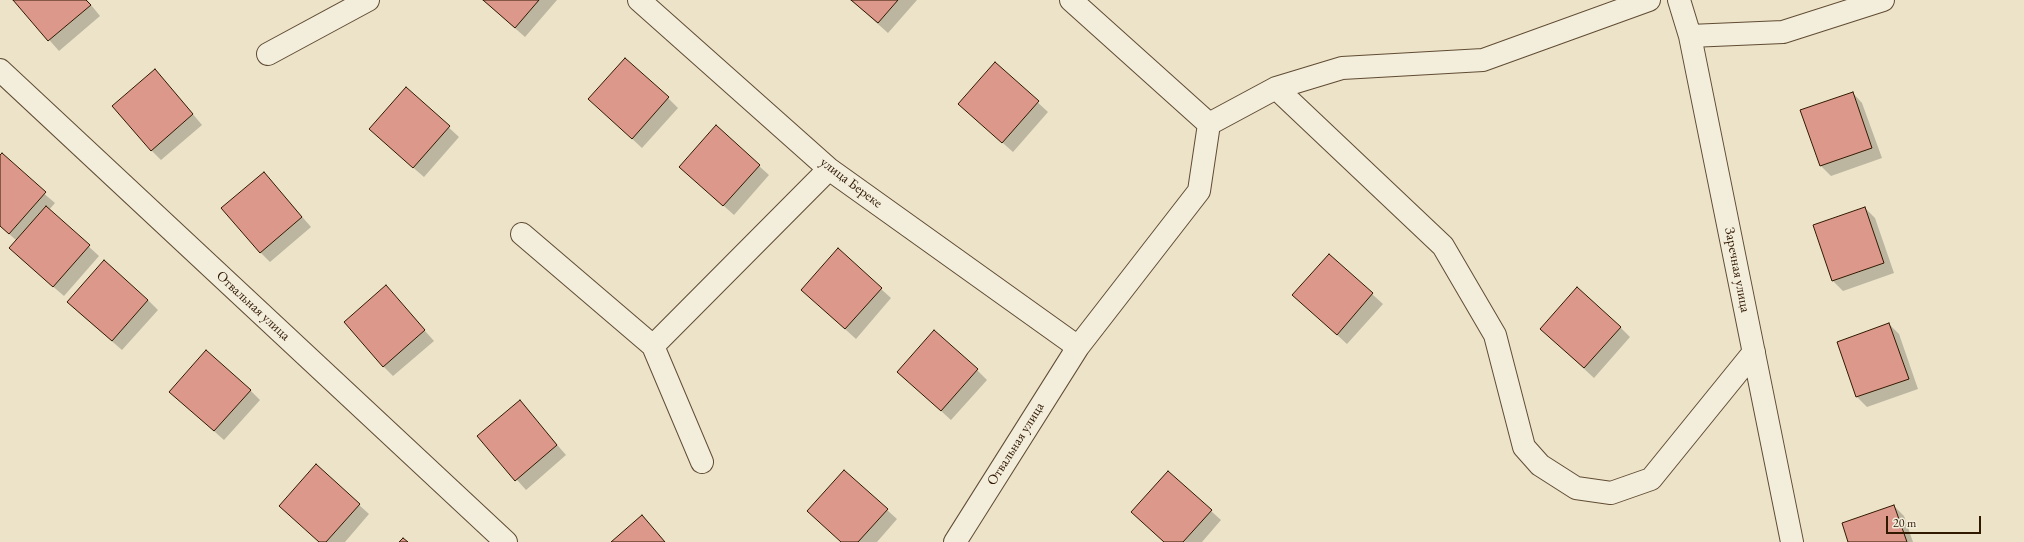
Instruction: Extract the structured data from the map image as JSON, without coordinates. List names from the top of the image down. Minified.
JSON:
{"streets":{"street":["улица Береке","Заречная улица","Отвальная улица"]},"crossings":[["улица Береке","Отвальная улица"]],"scale_bar":"20 m"}
